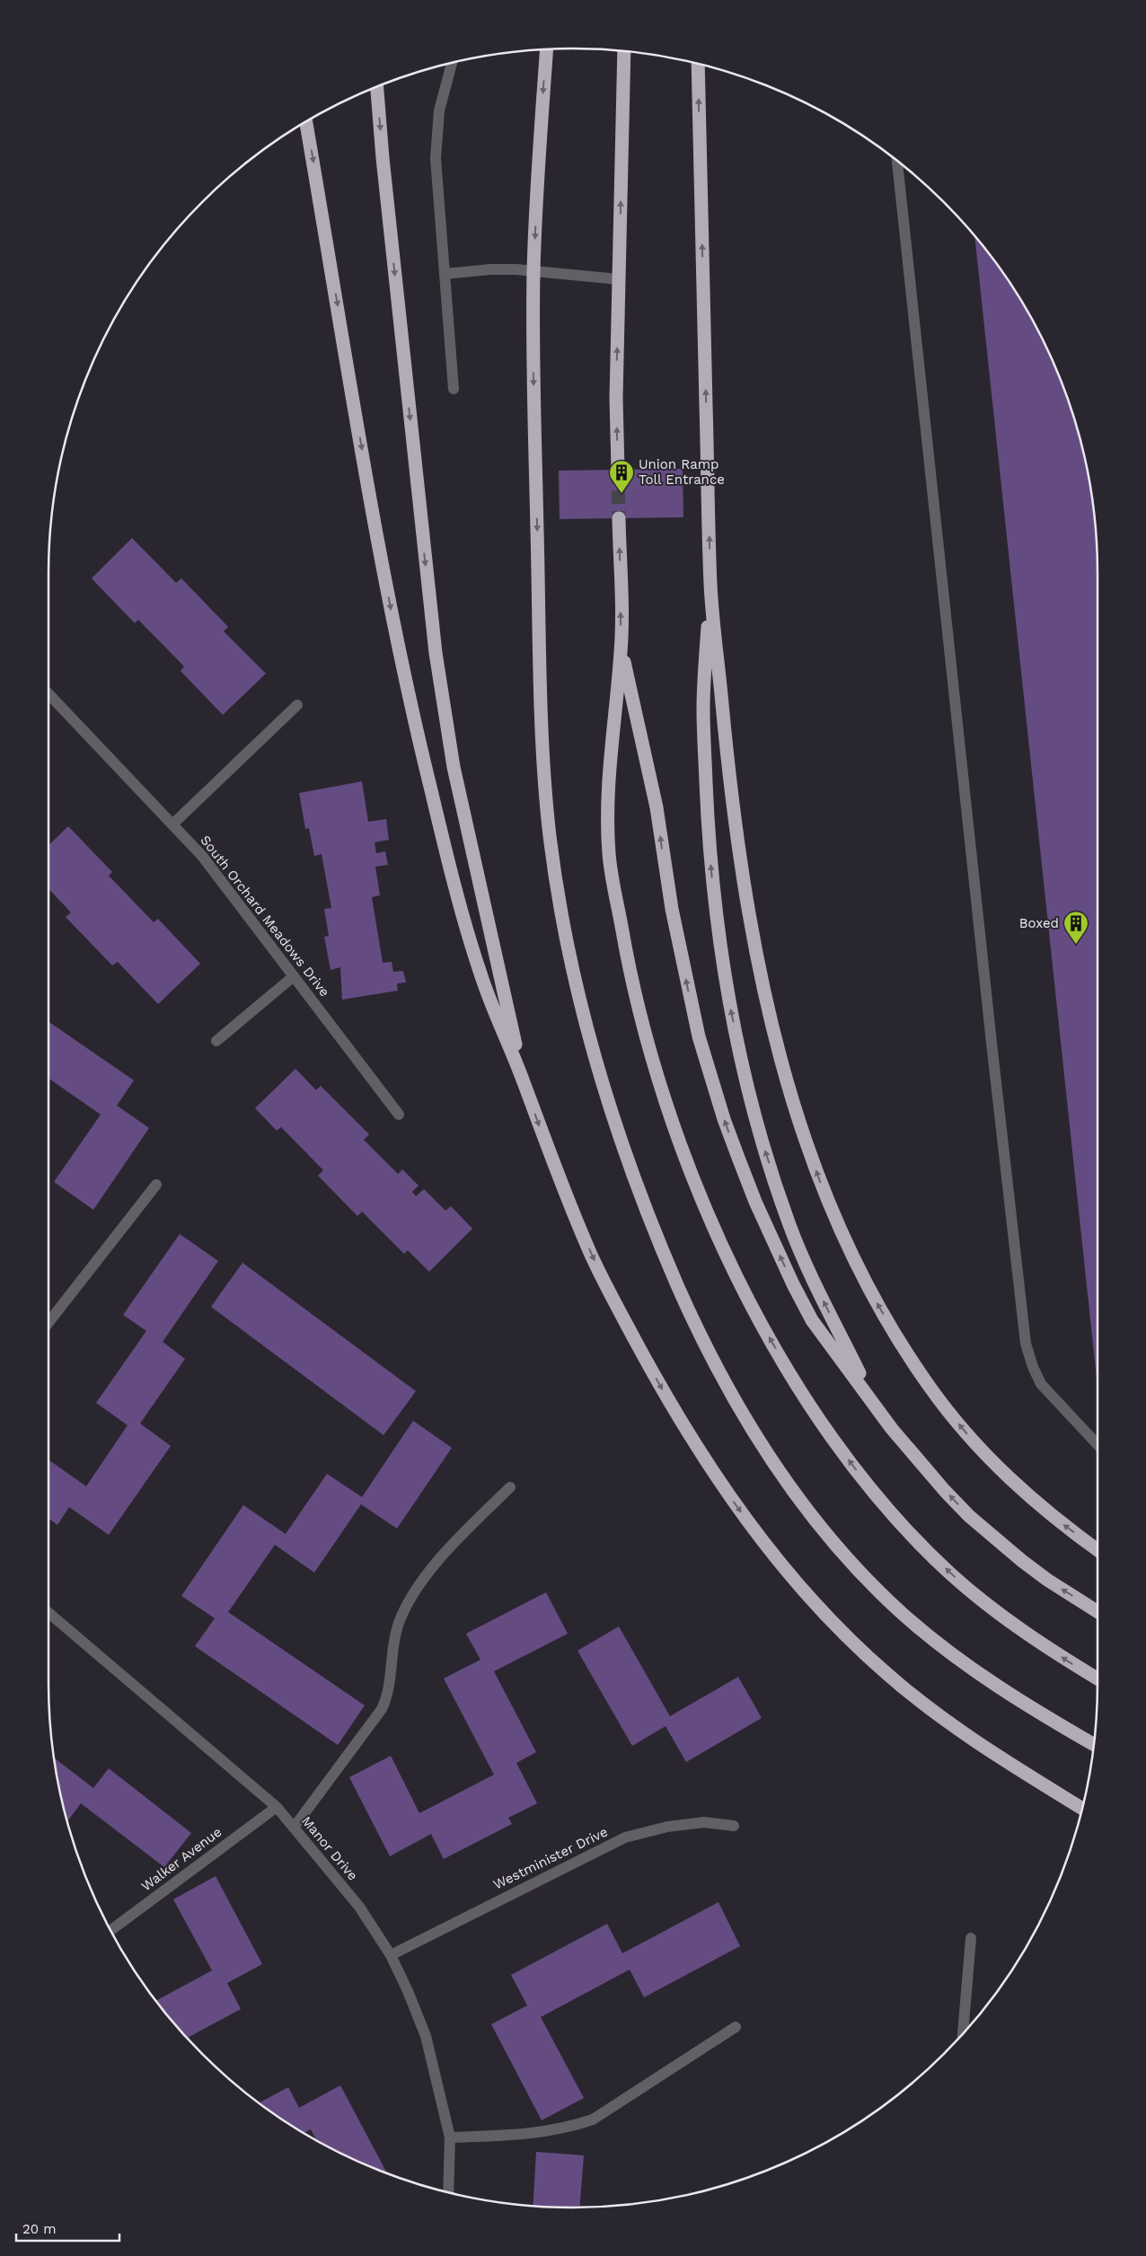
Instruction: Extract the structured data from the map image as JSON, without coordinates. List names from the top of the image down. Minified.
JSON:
{"streets":{"street":["South Orchard Meadows Drive","Manor Drive","Westminister Drive","Walker Avenue"]},"crossings":[["Manor Drive","Westminister Drive"],["Manor Drive","Walker Avenue"]],"places":{"building":["Union Ramp Toll Entrance","Boxed"]},"scale_bar":"20 m"}
